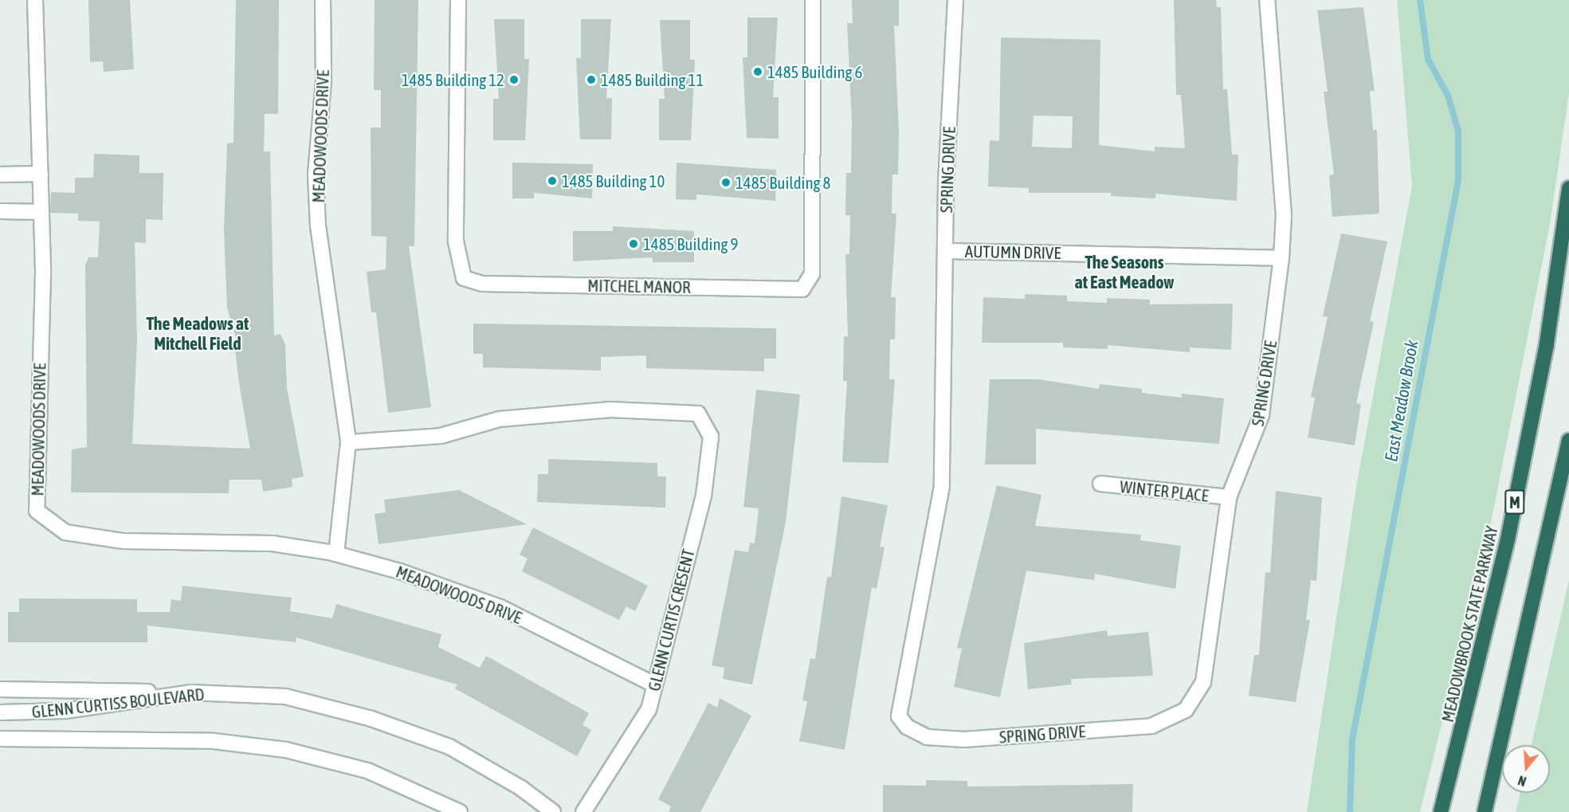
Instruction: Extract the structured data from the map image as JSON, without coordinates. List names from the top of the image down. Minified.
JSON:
{"streets":{"highway":["M","MEADOWBROOK STATE PARKWAY"],"street":["MEADOWOODS DRIVE","SPRING DRIVE","AUTUMN DRIVE","MITCHEL MANOR","WINTER PLACE","GLENN CURTIS CRESENT","GLENN CURTISS BOULEVARD"]},"crossings":[["MEADOWOODS DRIVE","GLENN CURTIS CRESENT"],["SPRING DRIVE","AUTUMN DRIVE"],["SPRING DRIVE","WINTER PLACE"]],"districts":["The Seasons at East Meadow","The Meadows at Mitchell Field"],"water":["East Meadow Brook"],"places":["1485 Building 6","1485 Building 12","1485 Building 11","1485 Building 10","1485 Building 8","1485 Building 9"],"north":"bottom"}
